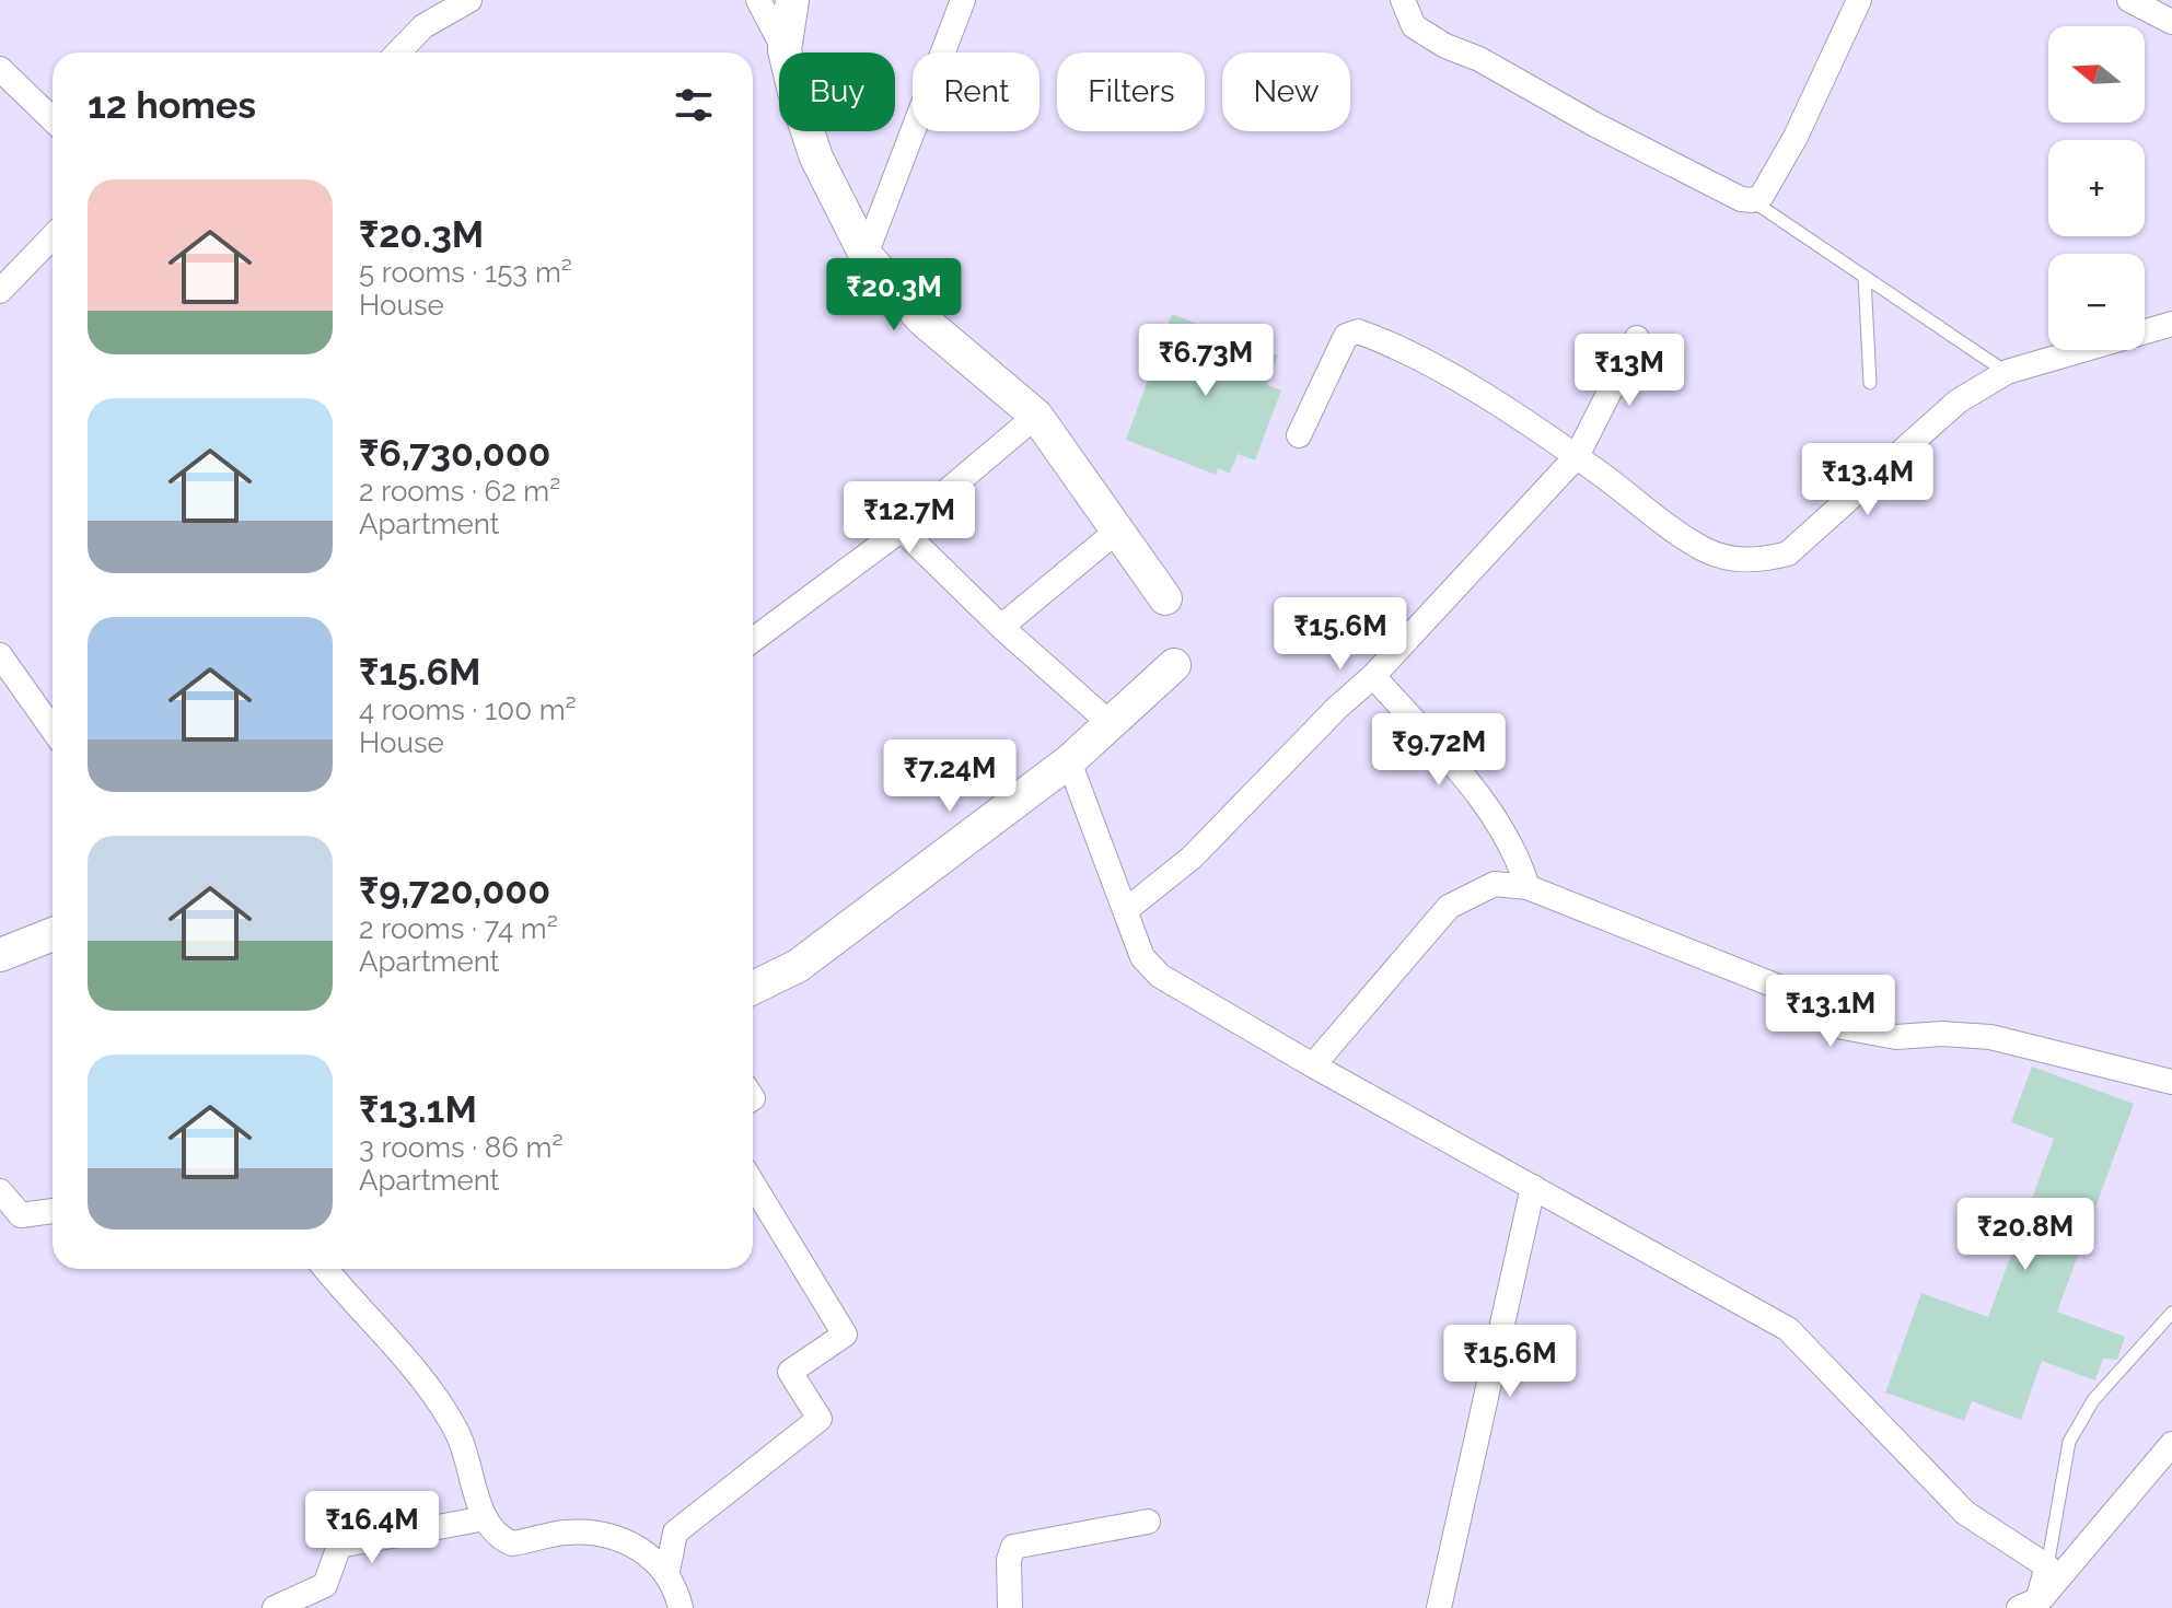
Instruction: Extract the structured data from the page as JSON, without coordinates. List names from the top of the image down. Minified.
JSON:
{"north":"left","page":{"map_buttons":["+","−"],"chip":["Buy","Rent","Filters","New"],"heading":"12 homes","list":[{"name":"₹20.3M","note":"5 rooms · 153 m² · House"},{"name":"₹6,730,000","note":"2 rooms · 62 m² · Apartment"},{"name":"₹15.6M","note":"4 rooms · 100 m² · House"},{"name":"₹9,720,000","note":"2 rooms · 74 m² · Apartment"},{"name":"₹13.1M","note":"3 rooms · 86 m² · Apartment"}],"price":["₹20.3M","₹6.73M","₹13M","₹13.4M","₹12.7M","₹15.6M","₹9.72M","₹7.24M","₹13.1M","₹20.8M","₹15.6M","₹16.4M"]}}
